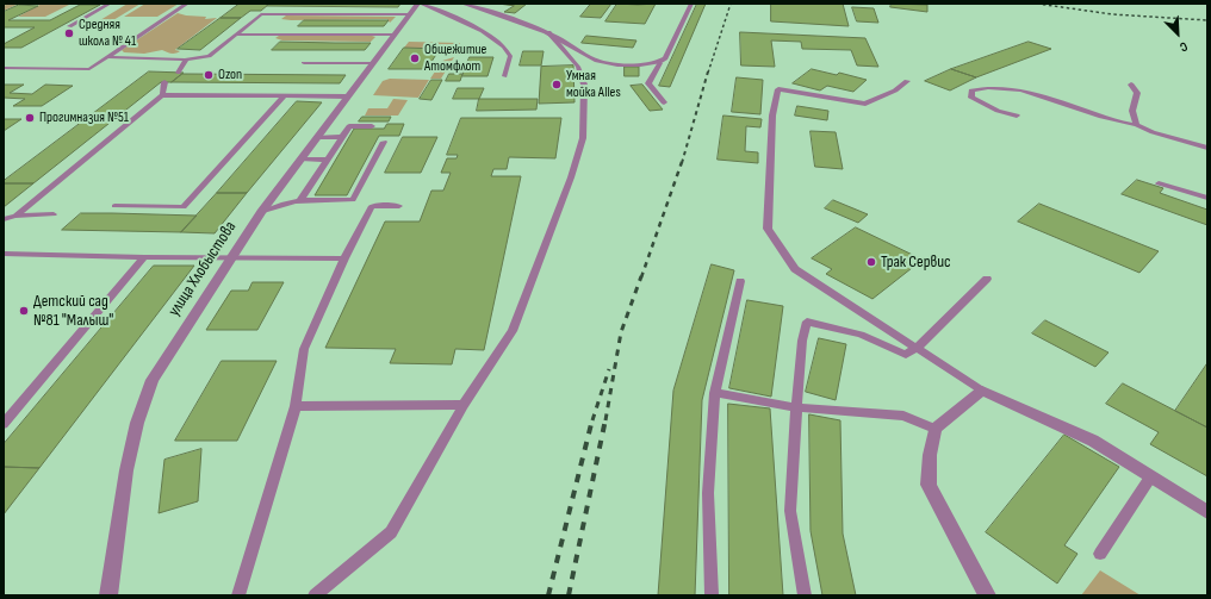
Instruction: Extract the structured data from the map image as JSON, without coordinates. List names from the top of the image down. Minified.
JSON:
{"streets":{"street":["улица Хлобыстова"]},"places":["Средняя школа № 41","Общежитие Атомфлот","Ozon","Умная мойка Alles","Прогимназия №51","Трак Сервис","Детский сад №81 \"Малыш\""],"north":"bottom right"}
